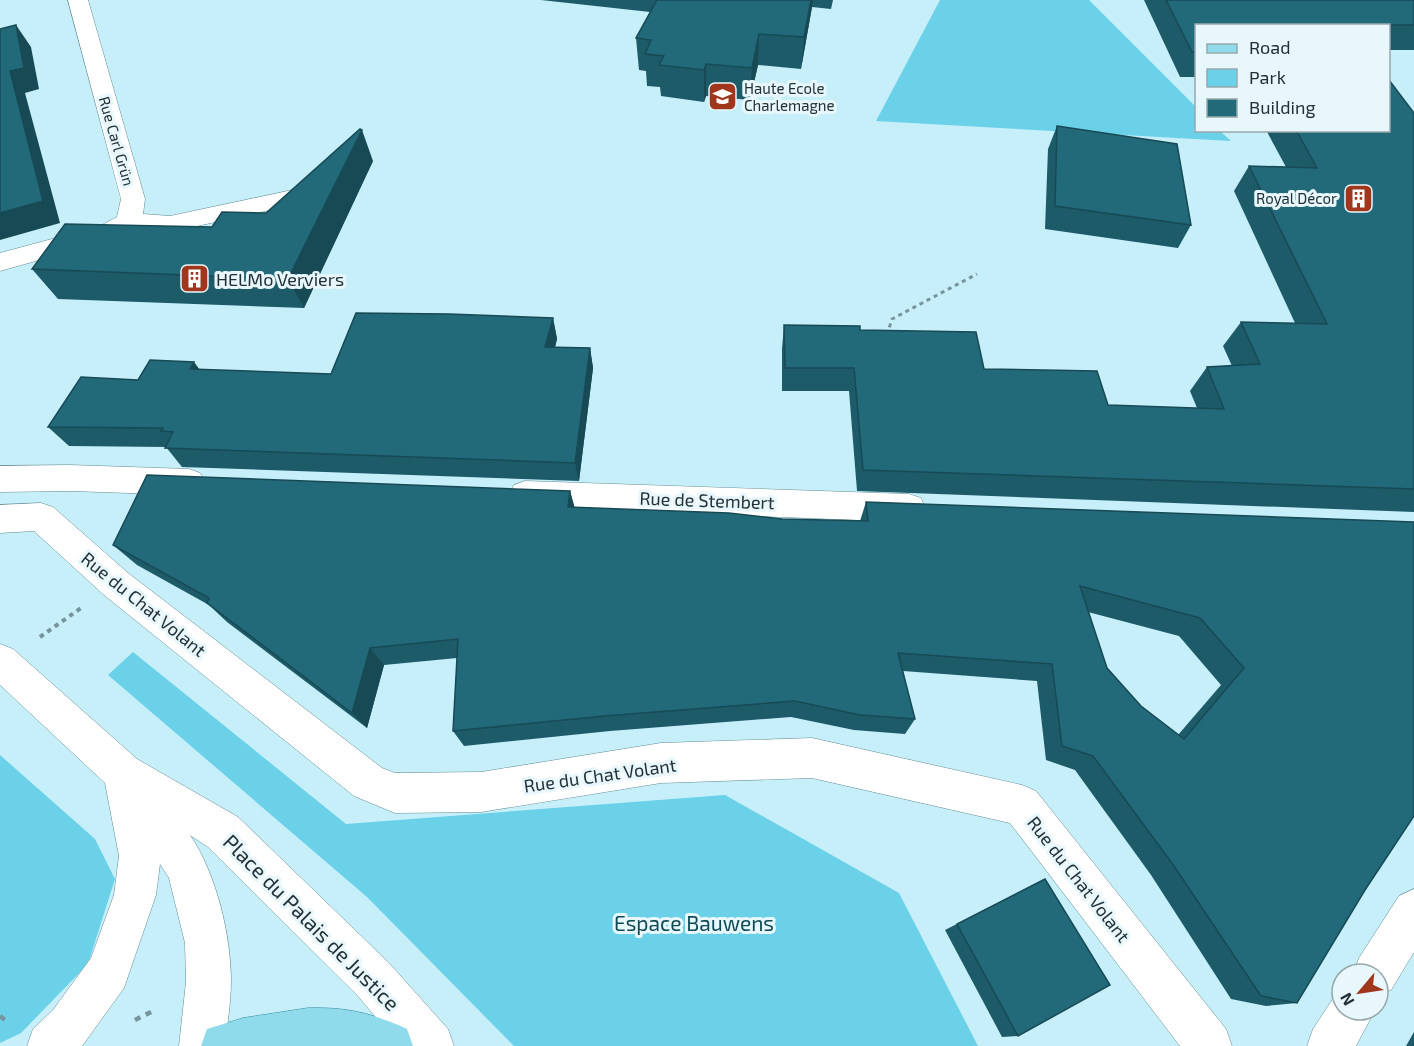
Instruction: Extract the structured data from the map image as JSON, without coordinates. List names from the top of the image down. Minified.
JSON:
{"streets":{"main road":["Place du Palais de Justice"],"street":["Rue Carl Grün","Rue de Stembert","Rue du Chat Volant"]},"parks":["Espace Bauwens"],"places":{"school or university":["Haute Ecole Charlemagne"],"building":["Royal Décor","HELMo Verviers"]},"legend":["Road","Park","Building"],"north":"bottom left"}
